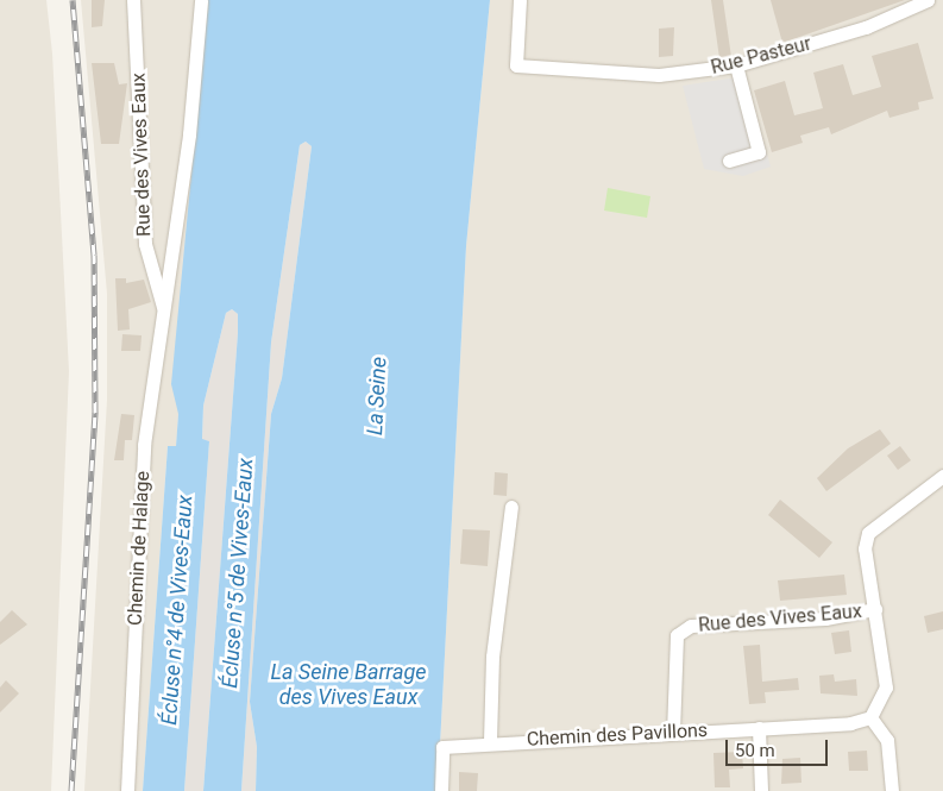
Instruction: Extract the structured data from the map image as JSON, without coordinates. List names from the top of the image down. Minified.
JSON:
{"streets":{"street":["Rue Pasteur","Rue des Vives Eaux","Chemin de Halage","Chemin des Pavillons"]},"crossings":[["Rue des Vives Eaux","Chemin de Halage"],["Rue des Vives Eaux","Chemin des Pavillons"]],"water":["La Seine","Écluse n°5 de Vives-Eaux","Écluse n°4 de Vives-Eaux","La Seine Barrage des Vives Eaux"],"scale_bar":"50 m"}
